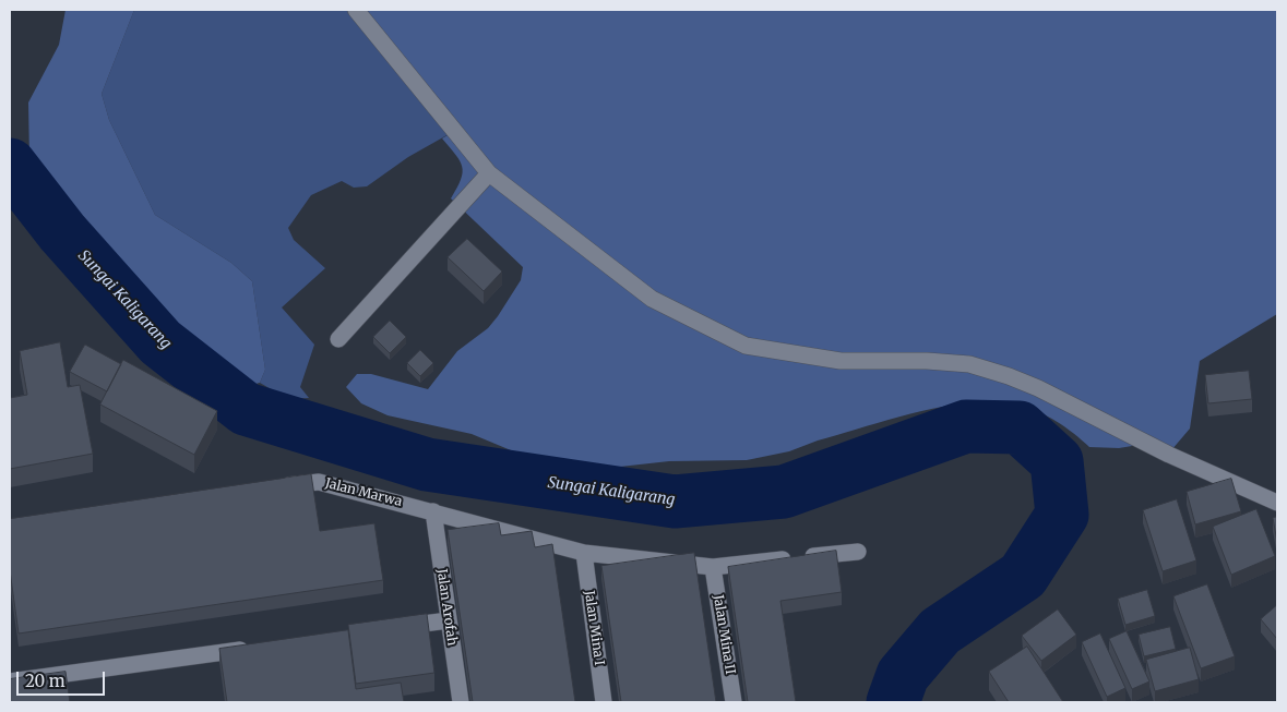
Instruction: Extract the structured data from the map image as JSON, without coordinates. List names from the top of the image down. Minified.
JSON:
{"streets":{"street":["Jalan Marwa","Jalan Arofah","Jalan Mina I","Jalan Mina II"]},"crossings":[["Jalan Marwa","Jalan Arofah"],["Jalan Marwa","Jalan Mina I"],["Jalan Marwa","Jalan Mina II"]],"water":["Sungai Kaligarang"],"scale_bar":"20 m"}
